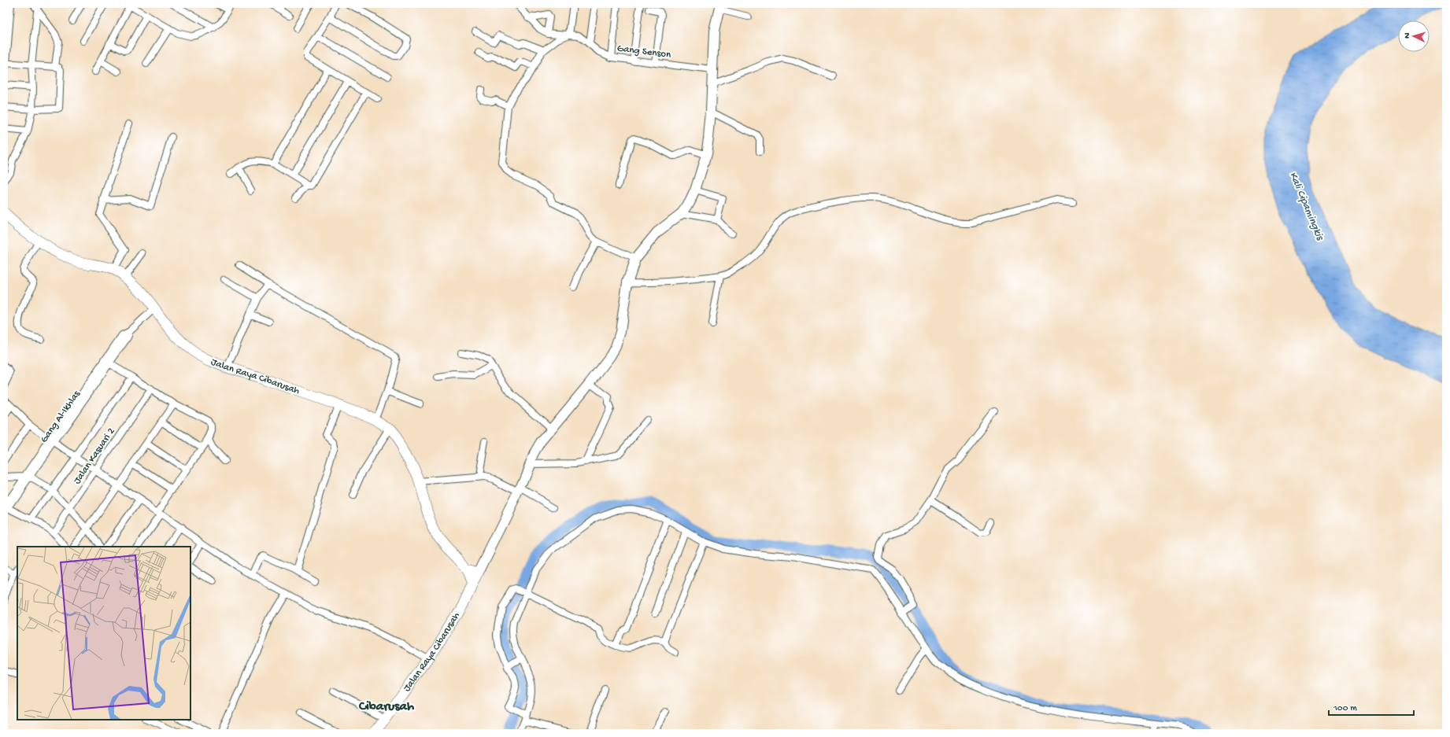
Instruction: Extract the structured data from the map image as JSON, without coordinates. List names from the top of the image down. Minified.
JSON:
{"streets":{"main road":["Jalan Raya Cibarusah"],"street":["Gang Senson","Gang Al-Ikhlas","Jalan Kasuari 2"]},"crossings":[["Jalan Raya Cibarusah","Gang Al-Ikhlas"]],"districts":["Cibarusah"],"water":["Kali Cipamingkis"],"scale_bar":"100 m","north":"left"}
